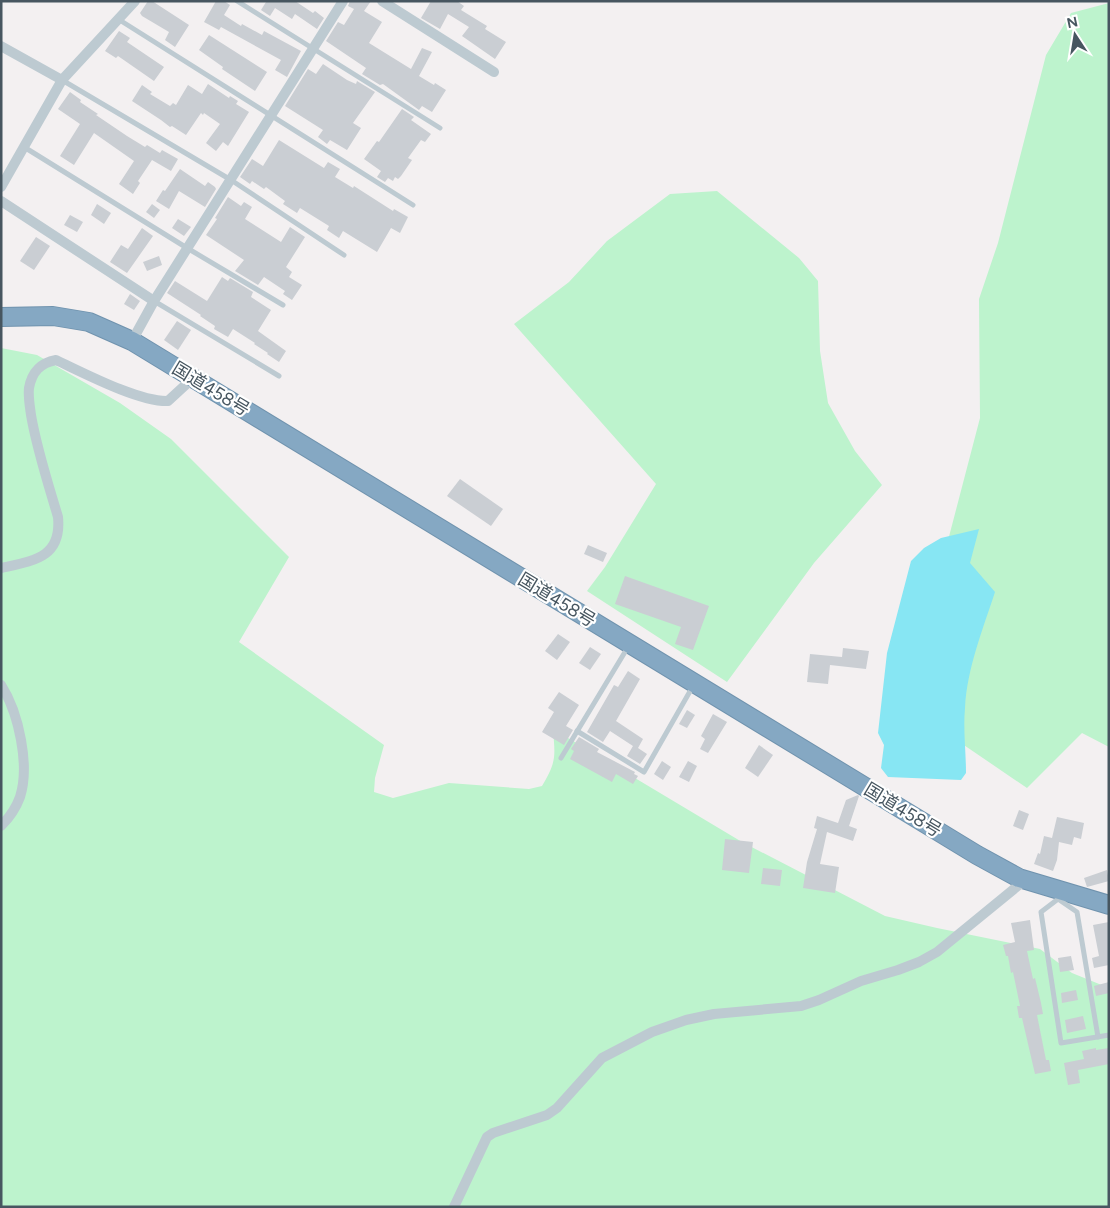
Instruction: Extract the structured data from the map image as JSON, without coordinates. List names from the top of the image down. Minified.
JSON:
{"streets":{"highway":["国道458号"]},"north":"top"}
